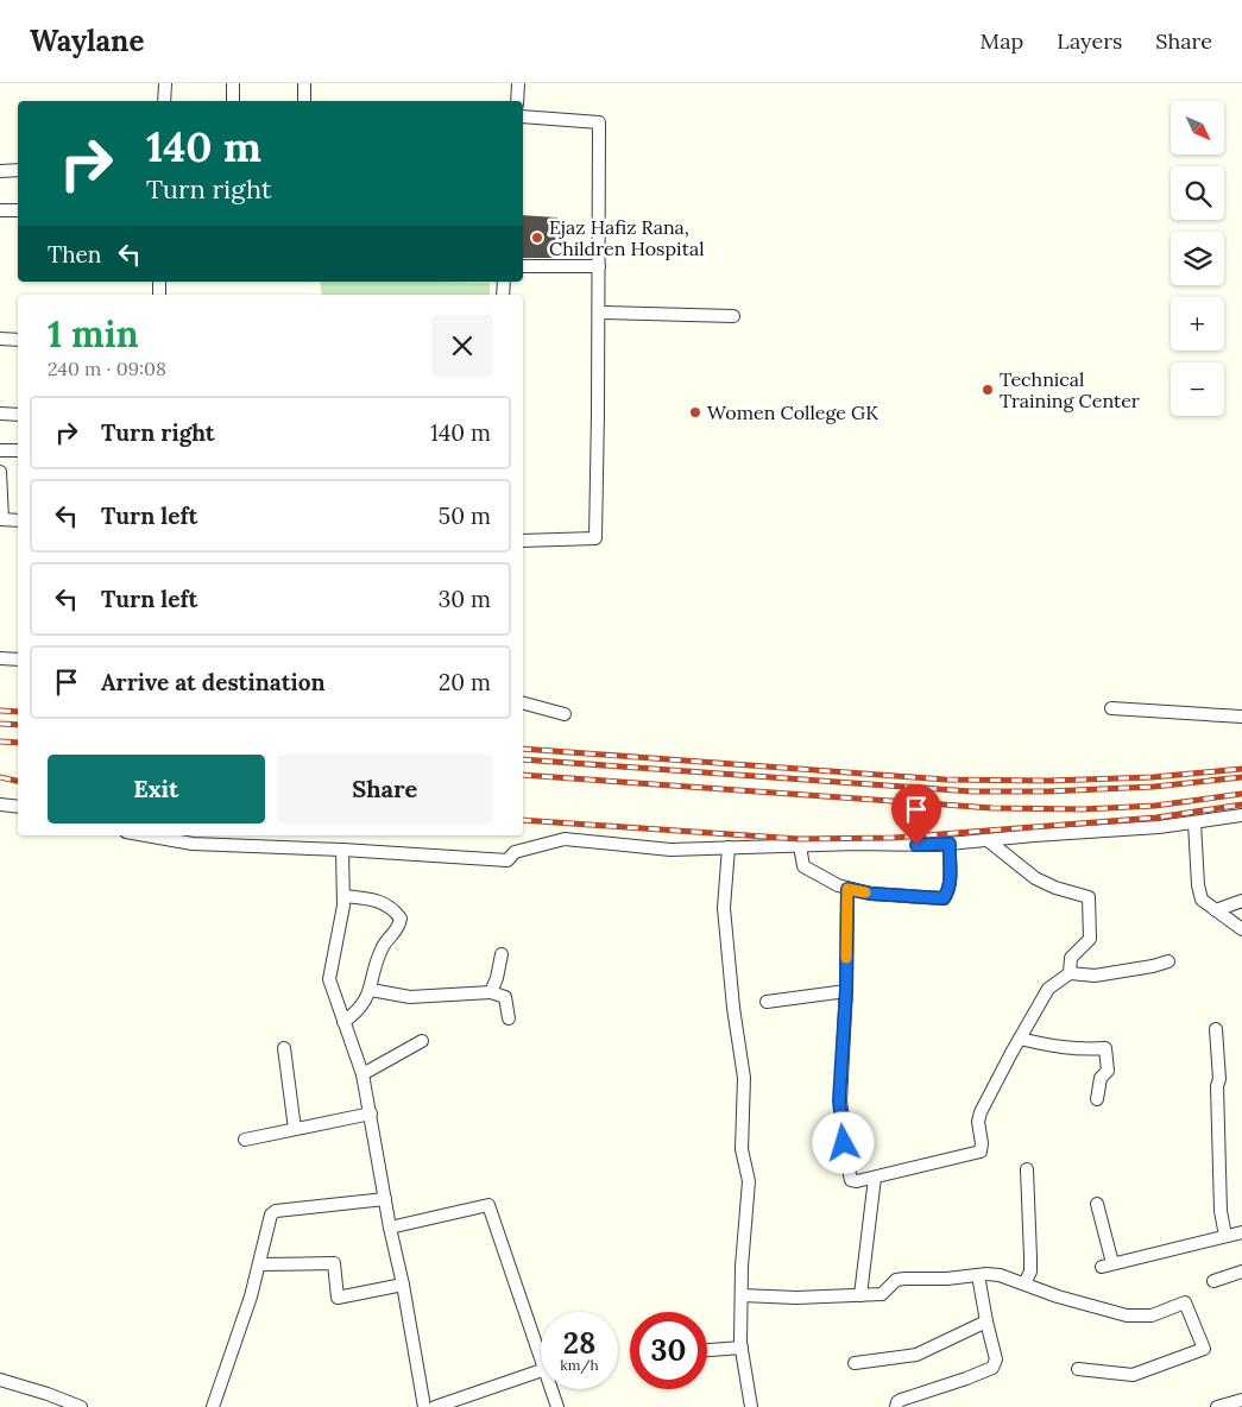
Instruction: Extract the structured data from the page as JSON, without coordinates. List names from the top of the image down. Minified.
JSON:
{"places":["Ejaz Hafiz Rana, Children Hospital","Technical Training Center","Women College GK"],"north":"bottom right","page":{"header":"Waylane","nav":["Map","Layers","Share"],"map_buttons":["+","−"],"turn":["140 m","Turn right"],"then":"Then","heading":["1 min","240 m · 09:08"],"list":[{"name":"Turn right","value":"140 m"},{"name":"Turn left","value":"50 m"},{"name":"Turn left","value":"30 m"},{"name":"Arrive at destination","value":"20 m"}],"buttons":["Exit","Share"],"speed":"28 km/h","limit":"30"}}
